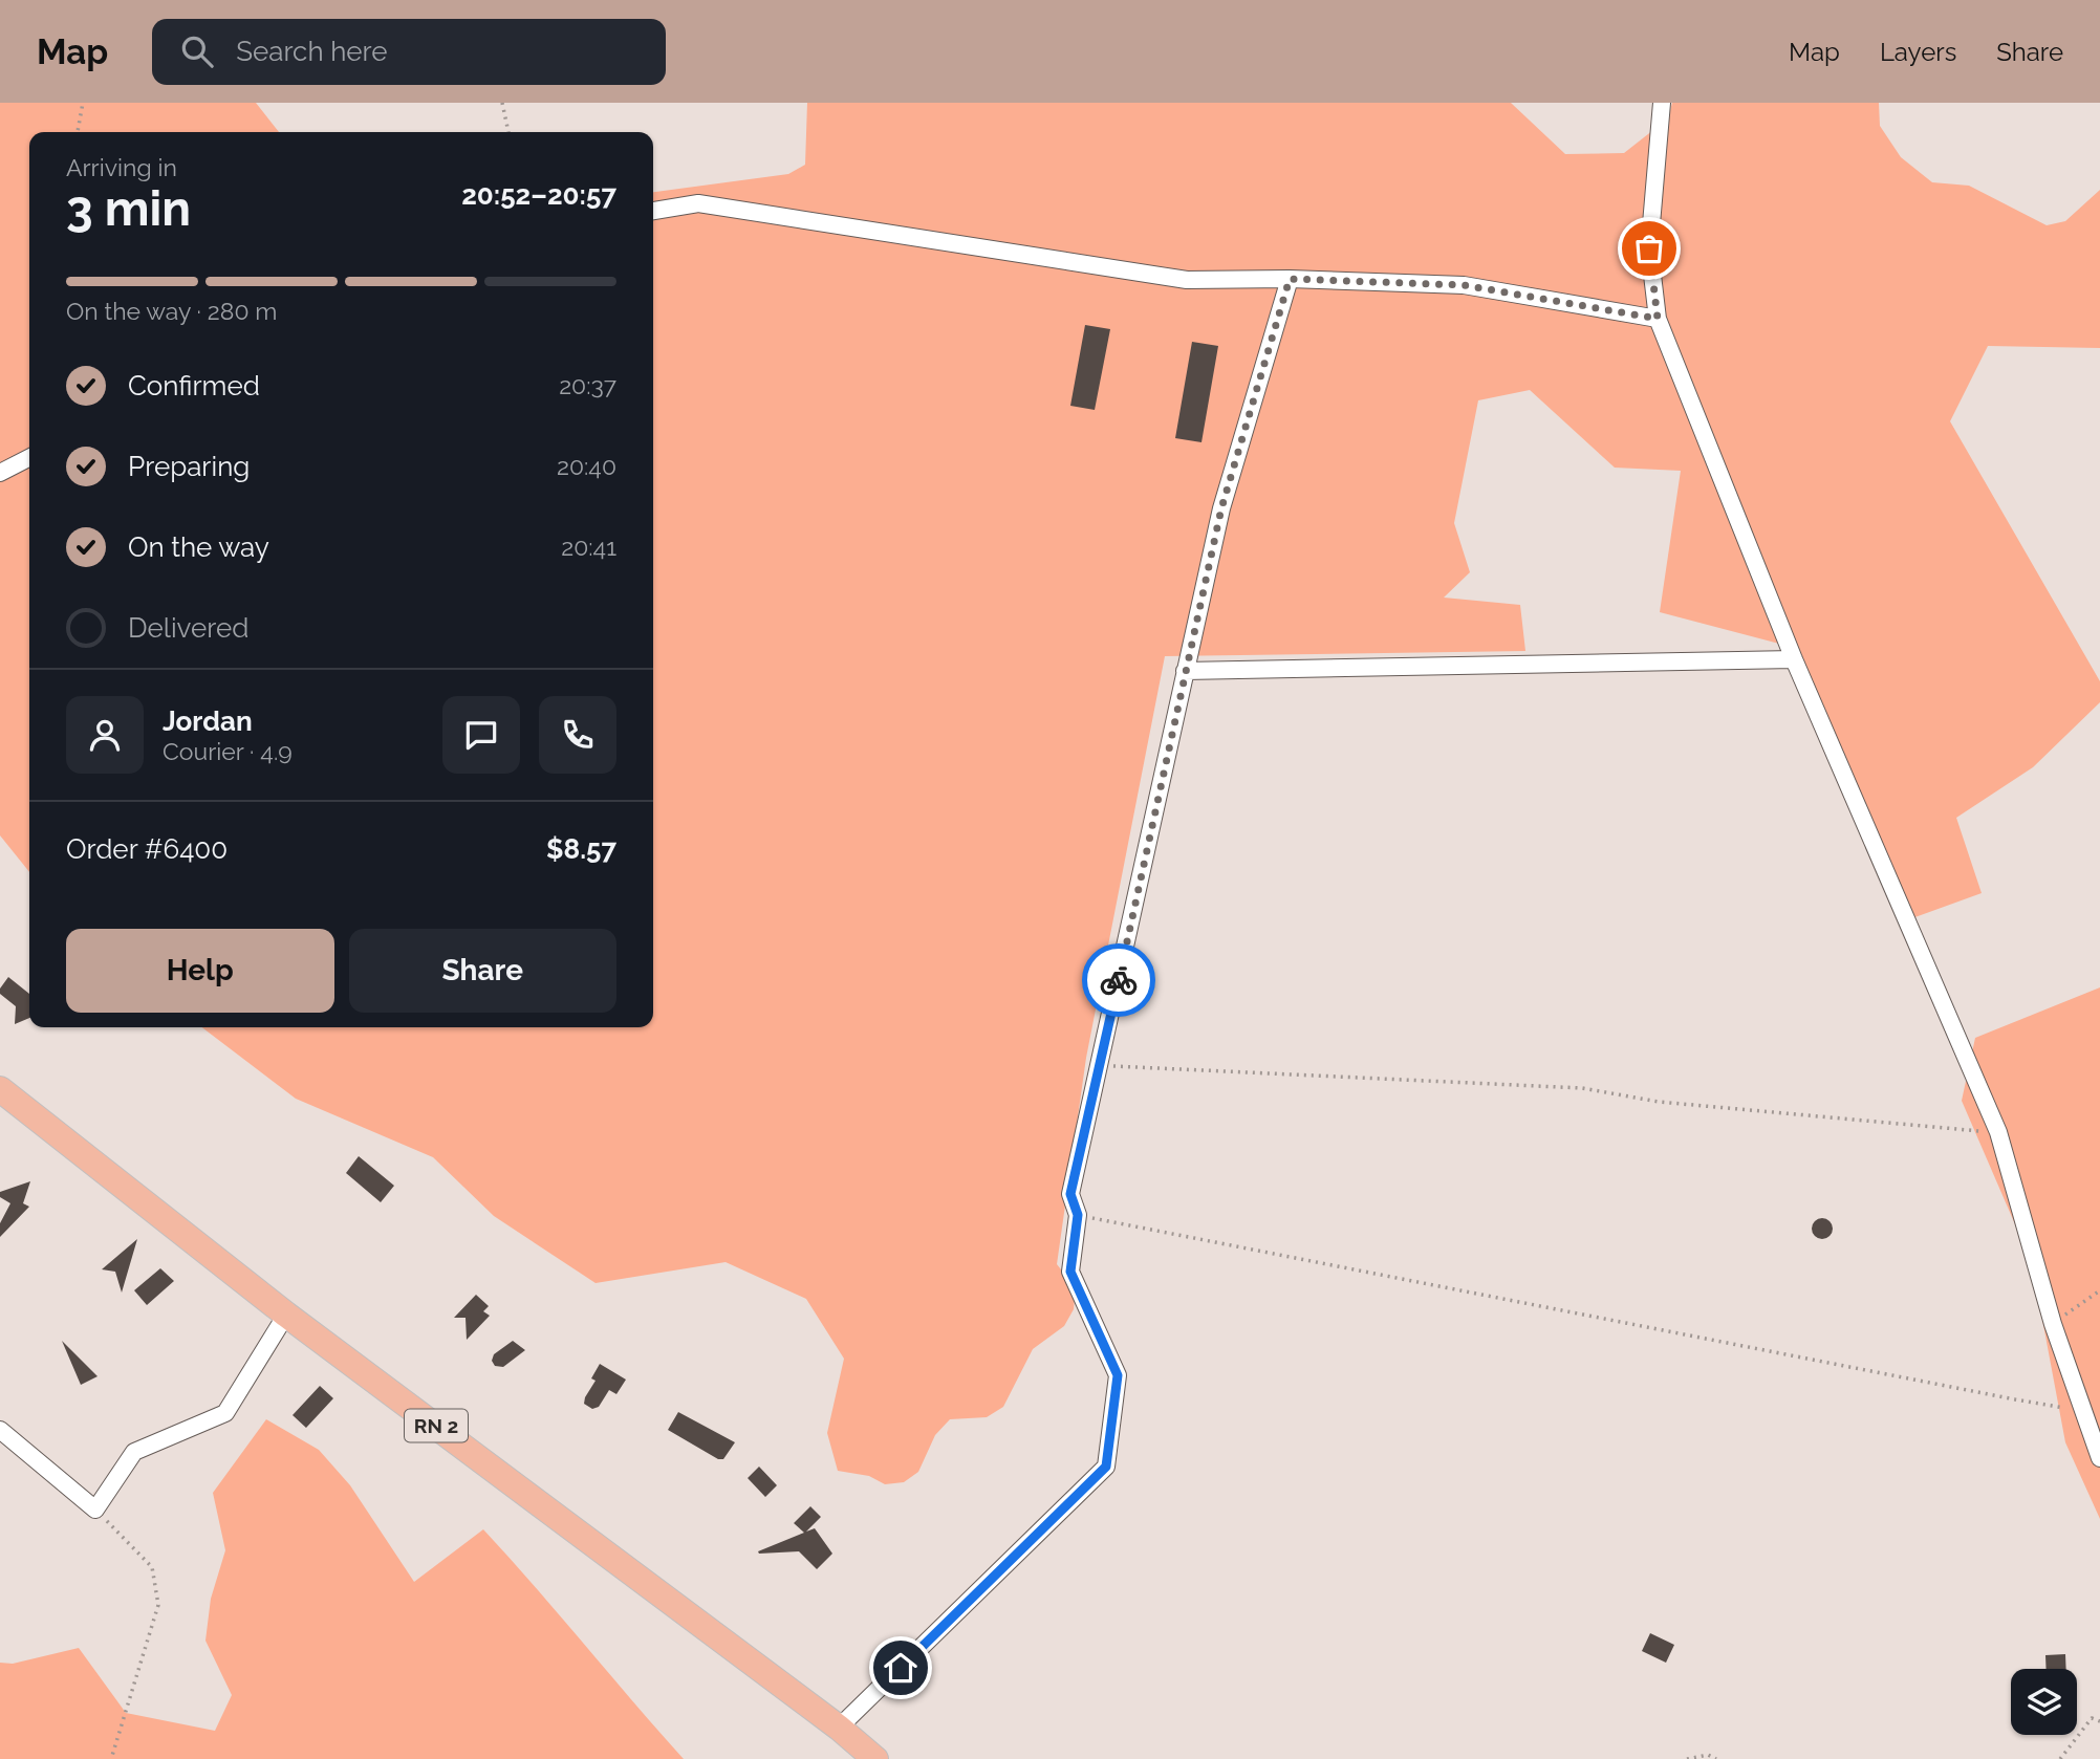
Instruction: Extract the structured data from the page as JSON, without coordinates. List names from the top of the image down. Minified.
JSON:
{"streets":{"main road":["RN 2"]},"page":{"header":"Map","search":"Search here","nav":["Map","Layers","Share"],"heading":["3 min","Arriving in","20:52–20:57"],"panel":["Jordan","Courier · 4.9","Order #6400","$8.57"],"bar":"On the way · 280 m","list":[["Confirmed","20:37"],["Preparing","20:40"],["On the way","20:41"],"Delivered"],"buttons":["Help","Share"]}}
